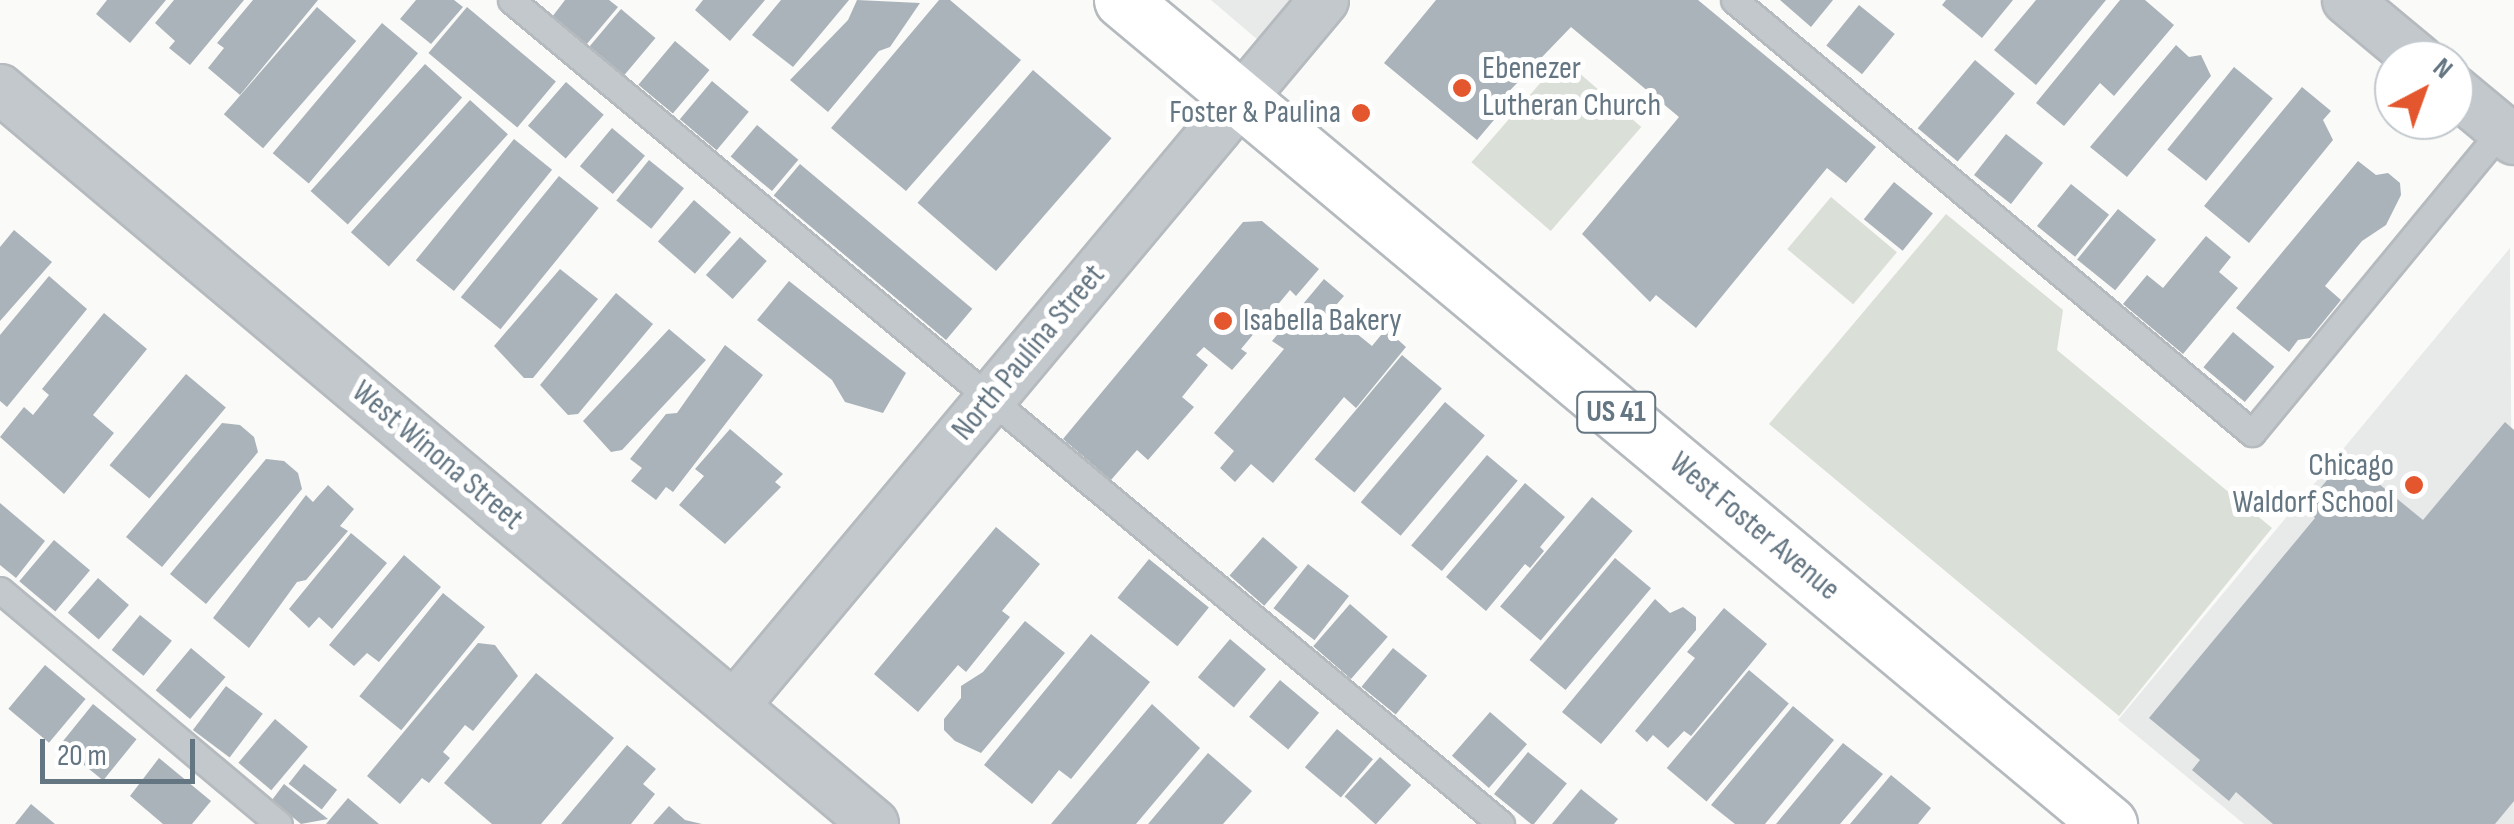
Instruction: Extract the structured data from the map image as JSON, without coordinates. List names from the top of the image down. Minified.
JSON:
{"streets":{"main road":["US 41","West Foster Avenue"],"street":["North Paulina Street","West Winona Street"]},"crossings":[["North Paulina Street","West Winona Street"],["North Paulina Street","West Foster Avenue"]],"places":["Ebenezer Lutheran Church","Foster & Paulina","Isabella Bakery","Chicago Waldorf School"],"scale_bar":"20 m","north":"top right"}
